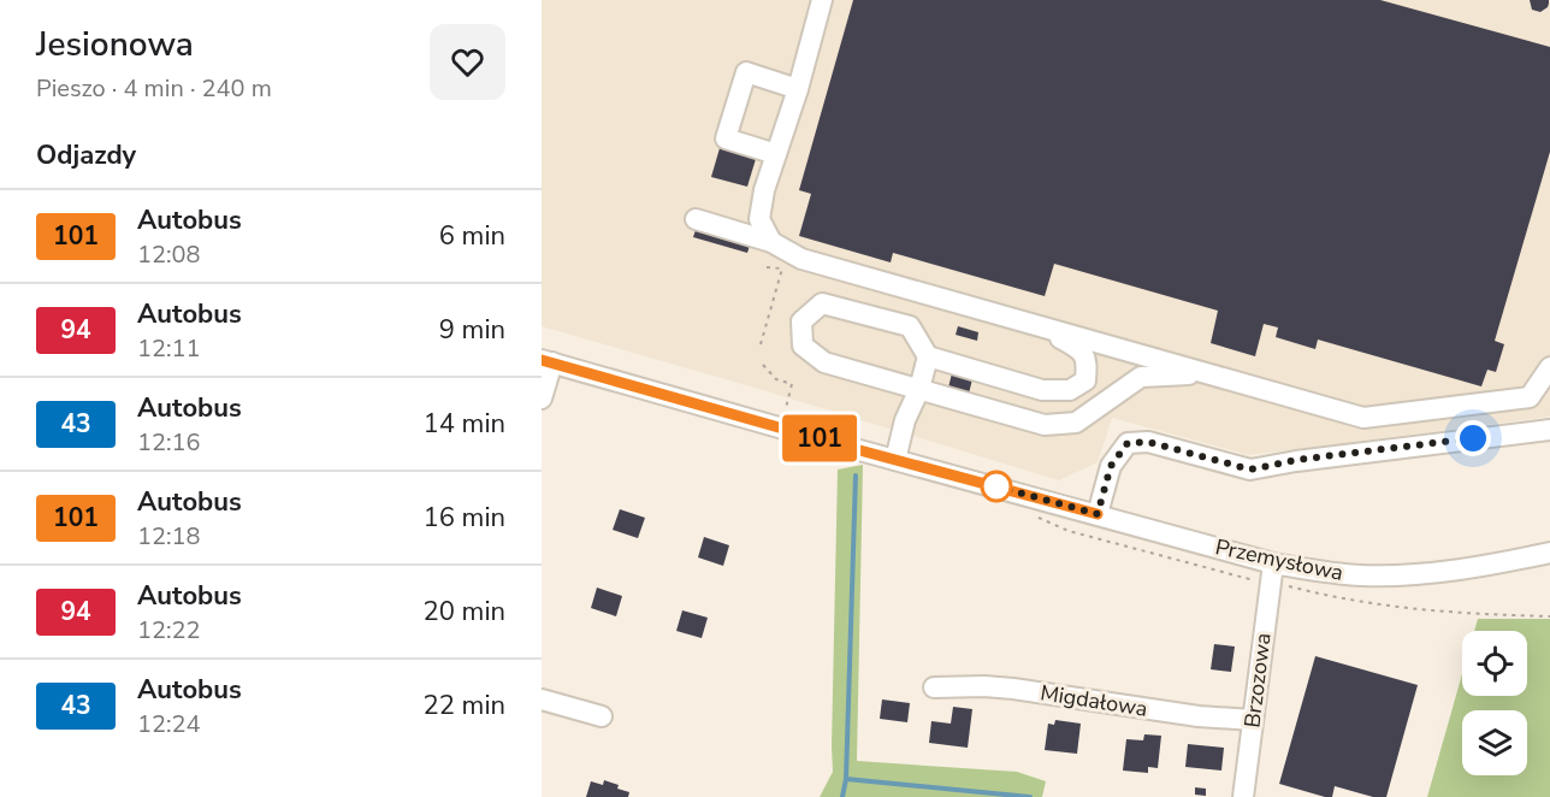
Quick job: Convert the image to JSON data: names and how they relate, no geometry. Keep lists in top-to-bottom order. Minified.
{"streets":{"street":["Przemysłowa","Brzozowa","Migdałowa"]},"crossings":[["Przemysłowa","Brzozowa"],["Brzozowa","Migdałowa"]],"lines":["bus line 101"],"page":{"heading":[["Jesionowa","Pieszo · 4 min · 240 m"],"Odjazdy"],"on_map":"101","list":[{"mark":"101","name":"Autobus","note":"12:08","value":"6 min"},{"mark":"94","name":"Autobus","note":"12:11","value":"9 min"},{"mark":"43","name":"Autobus","note":"12:16","value":"14 min"},{"mark":"101","name":"Autobus","note":"12:18","value":"16 min"},{"mark":"94","name":"Autobus","note":"12:22","value":"20 min"},{"mark":"43","name":"Autobus","note":"12:24","value":"22 min"}]}}
